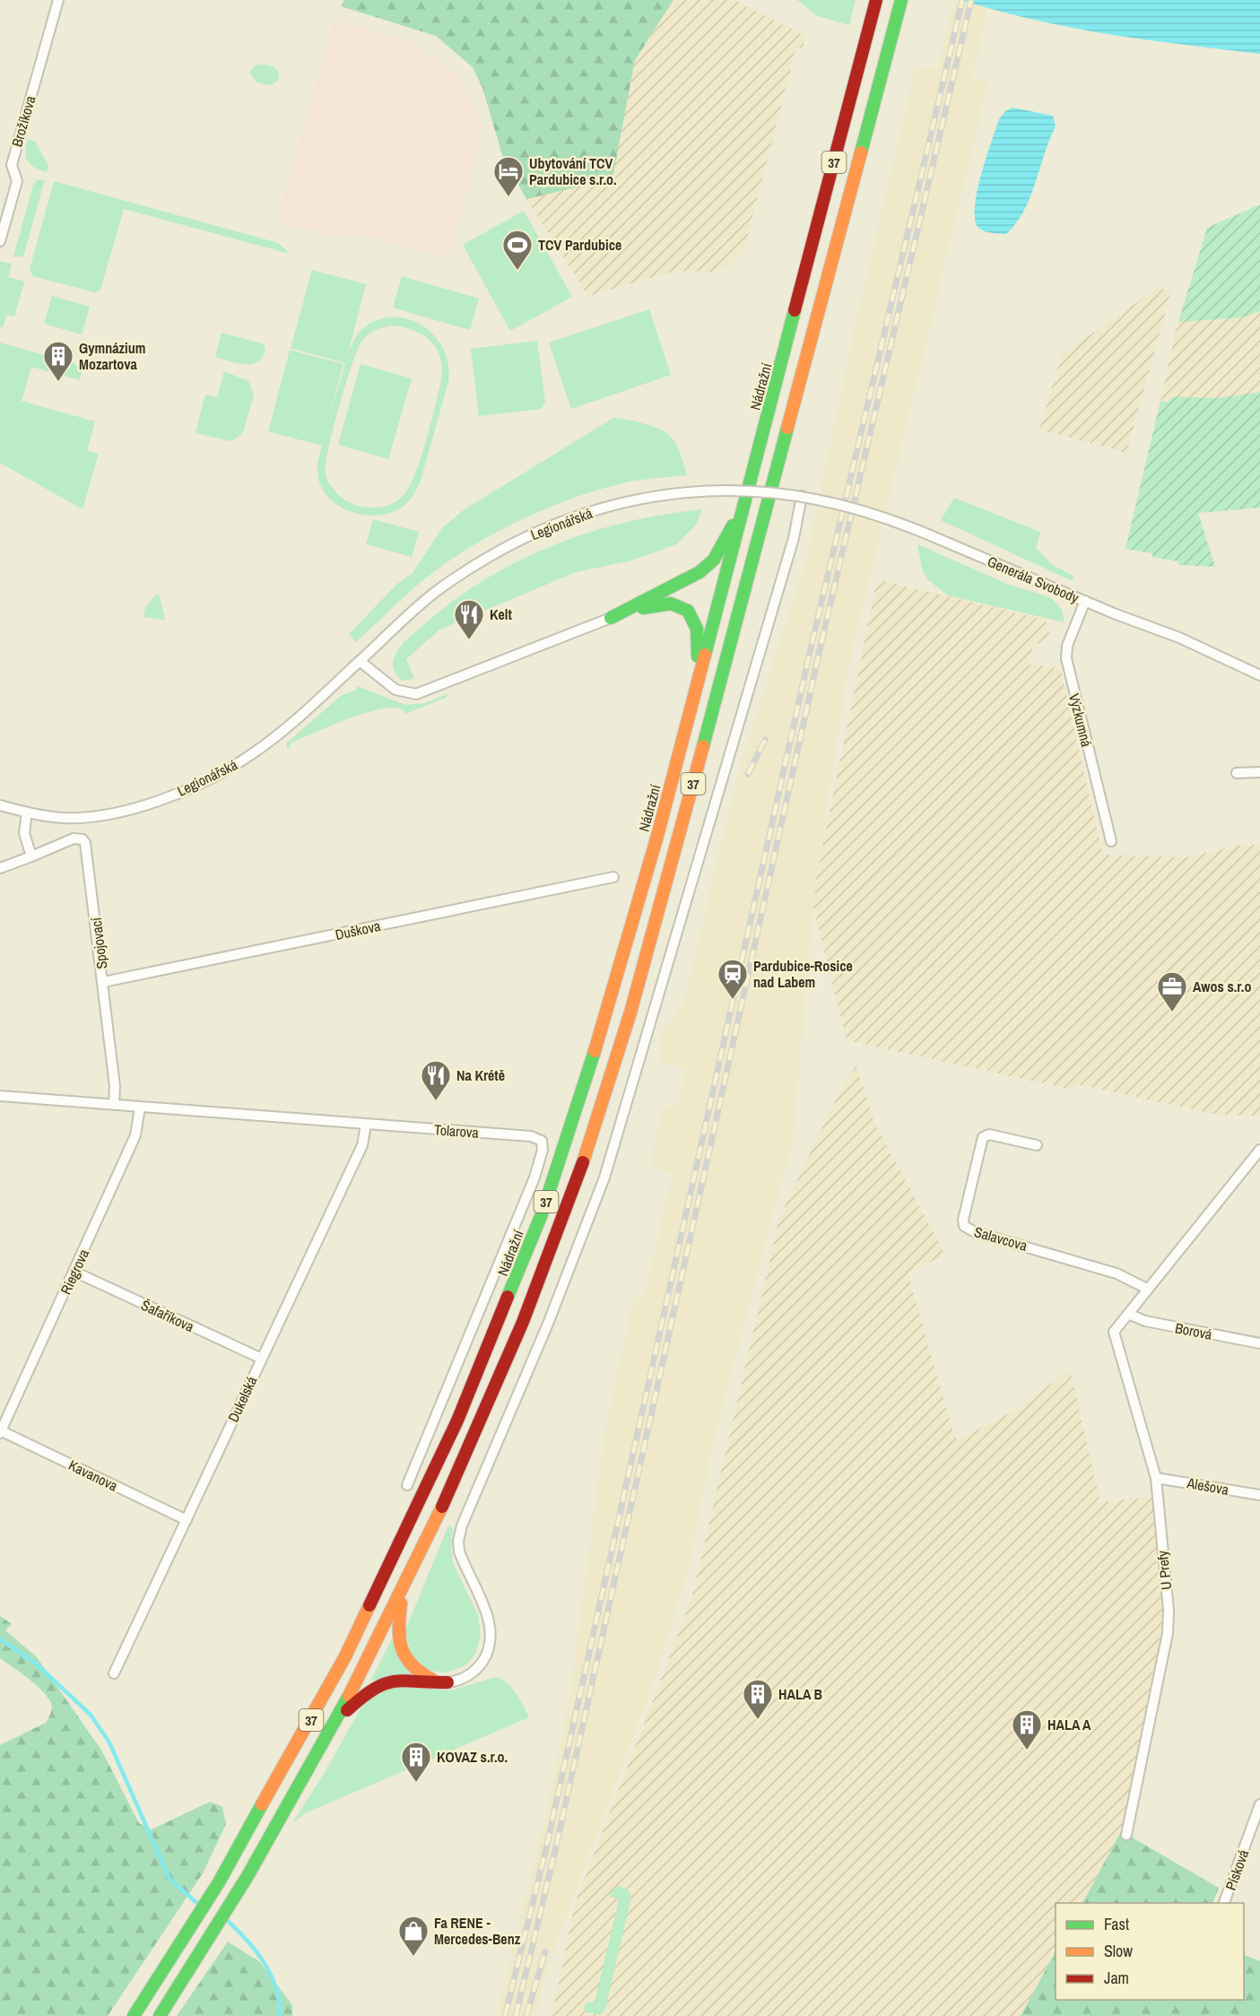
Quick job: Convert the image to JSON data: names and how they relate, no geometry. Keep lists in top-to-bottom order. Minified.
{"streets":{"main road":["37","Nádražní"],"street":["Brožíkova","Legionářská","Generála Svobody","Výzkumná","Duškova","Spojovací","Tolarova","Salavcova","Riegrova","Šafaříkova","Borová","Dukelská","Kavanova","Alešova","U Prefy","Písková"]},"crossings":[["Legionářská","Generála Svobody"],["Generála Svobody","Výzkumná"],["Duškova","Spojovací"],["Spojovací","Tolarova"],["Tolarova","Riegrova"],["Tolarova","Dukelská"],["Riegrova","Šafaříkova"],["Riegrova","Kavanova"],["Šafaříkova","Dukelská"],["Borová","U Prefy"],["Dukelská","Kavanova"],["Alešova","U Prefy"]],"places":{"hotel":["Ubytování TCV Pardubice s.r.o."],"sports":["TCV Pardubice"],"building":["Gymnázium Mozartova","HALA B","HALA A","KOVAZ s.r.o."],"restaurant":["Kelt","Na Krétě"],"station":["Pardubice-Rosice nad Labem"],"office":["Awos s.r.o"],"shop":["Fa RENE - Mercedes-Benz"]},"legend":["Fast","Slow","Jam"]}
